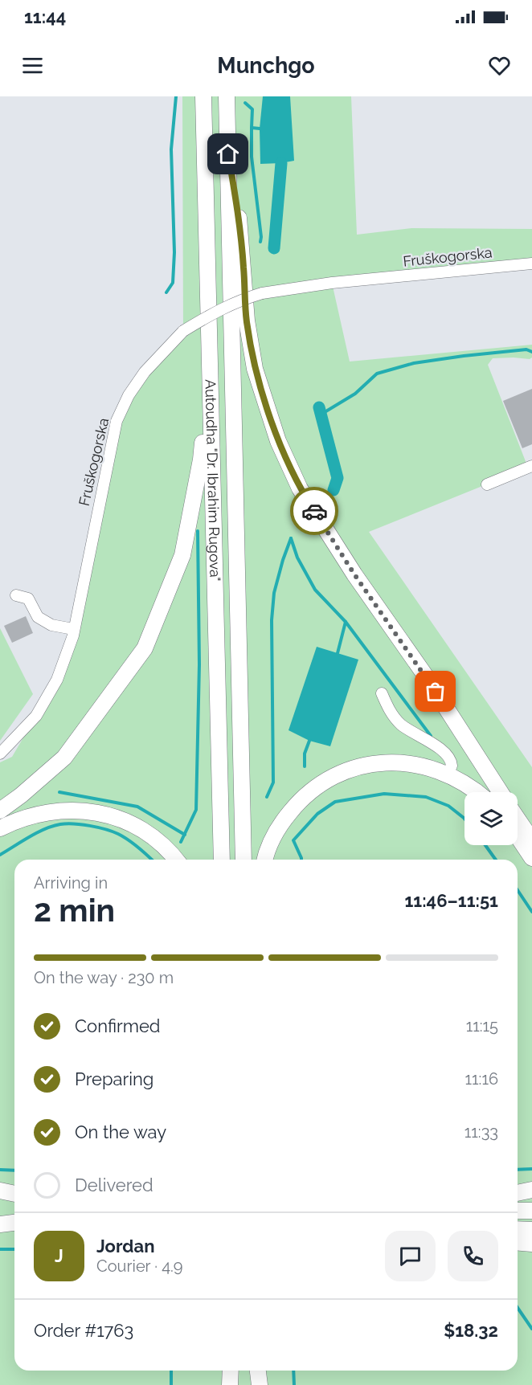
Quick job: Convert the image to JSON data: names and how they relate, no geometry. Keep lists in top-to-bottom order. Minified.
{"streets":{"highway":["Autoudha \"Dr. Ibrahim Rugova\""],"street":["Fruškogorska"]},"page":{"status":"11:44","header":"Munchgo","heading":["2 min","Arriving in","11:46–11:51"],"panel":["Jordan","Courier · 4.9","Order #1763","$18.32"],"bar":"On the way · 230 m","list":[["Confirmed","11:15"],["Preparing","11:16"],["On the way","11:33"],"Delivered"],"round":"J"}}
